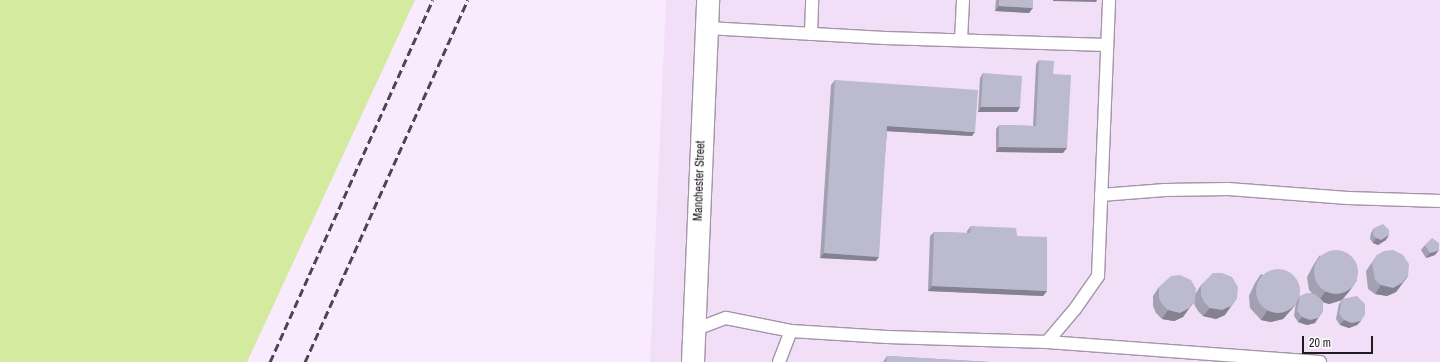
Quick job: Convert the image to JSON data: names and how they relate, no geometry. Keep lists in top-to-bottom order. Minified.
{"streets":{"street":["Manchester Street"]},"scale_bar":"20 m"}
